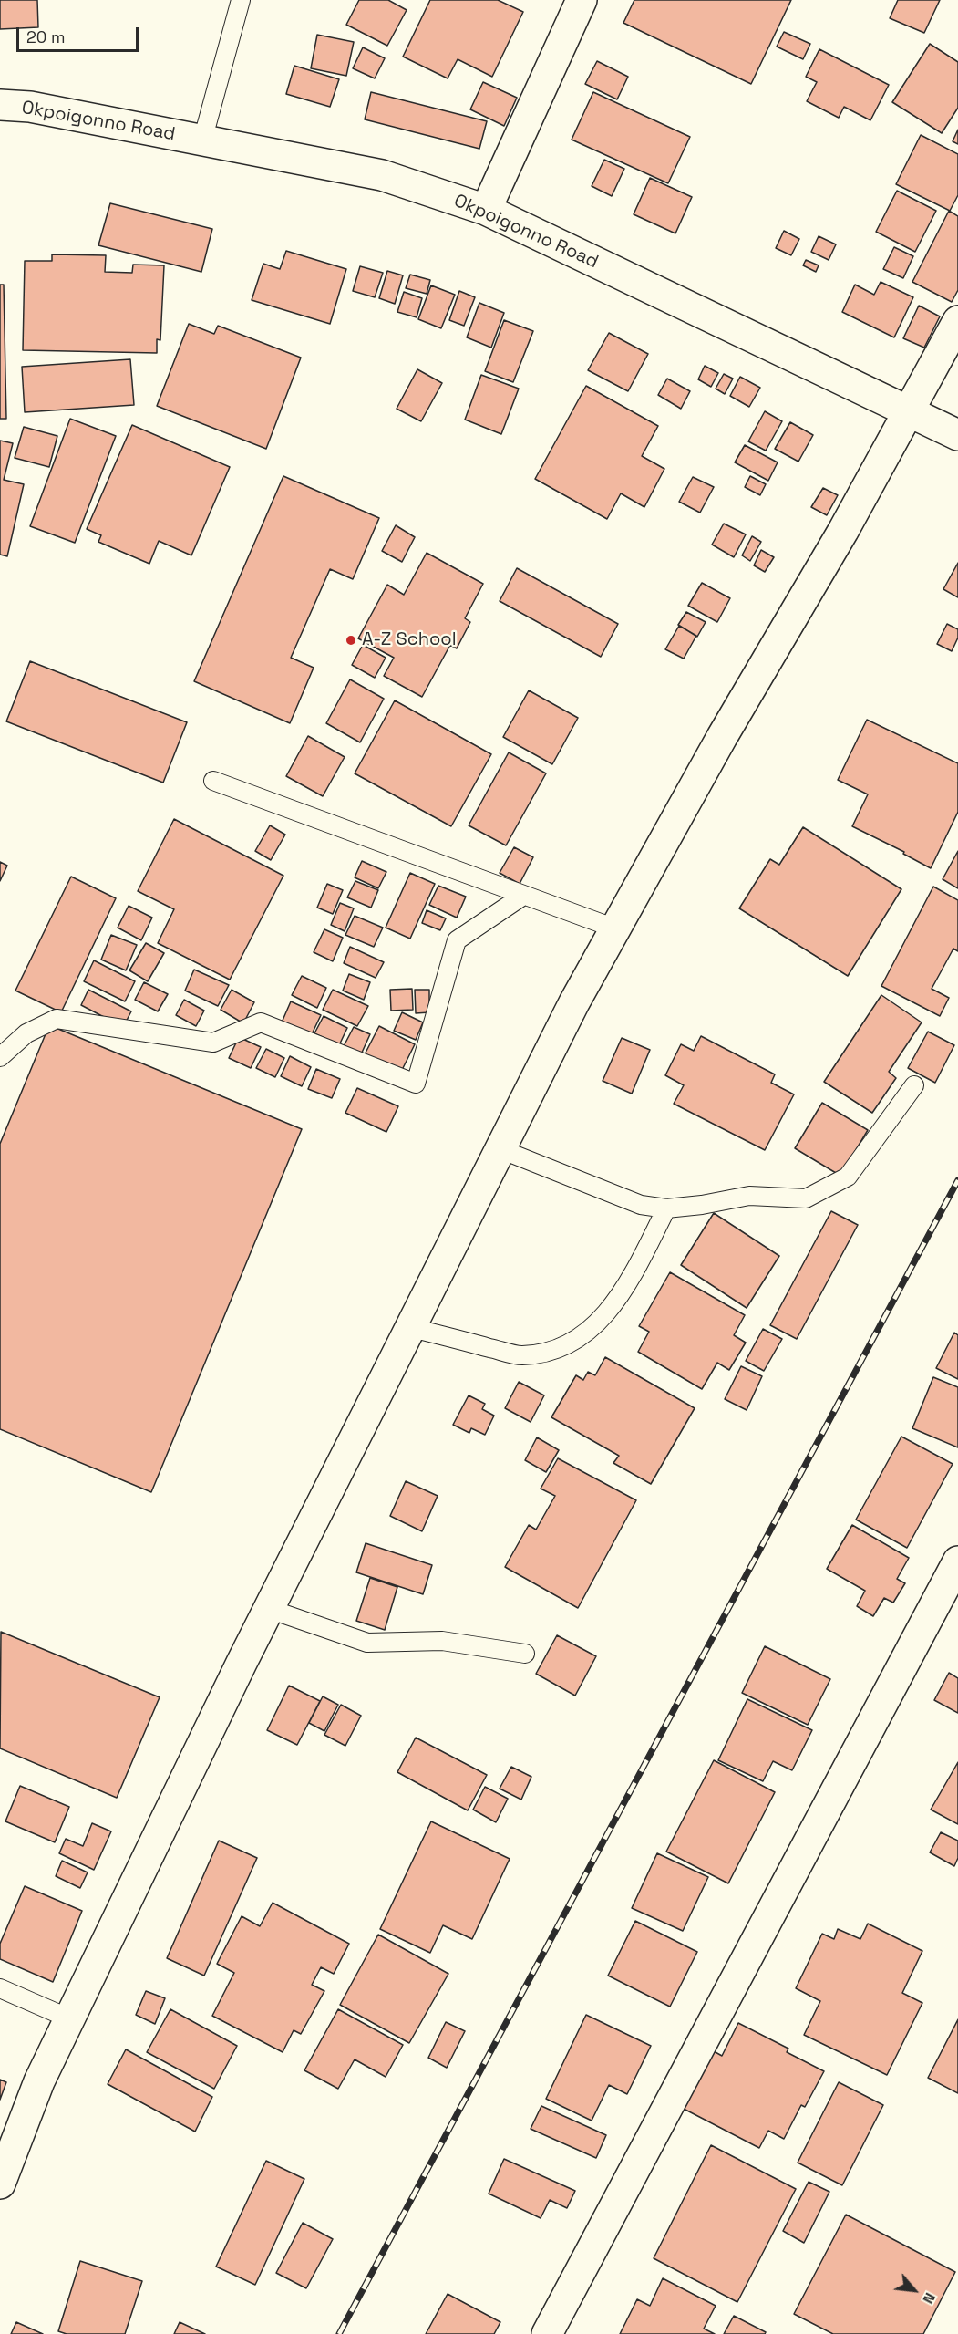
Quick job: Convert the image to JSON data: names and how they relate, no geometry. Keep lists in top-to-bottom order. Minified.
{"streets":{"street":["Okpoigonno Road"]},"places":["A-Z School"],"scale_bar":"20 m","north":"bottom right"}
